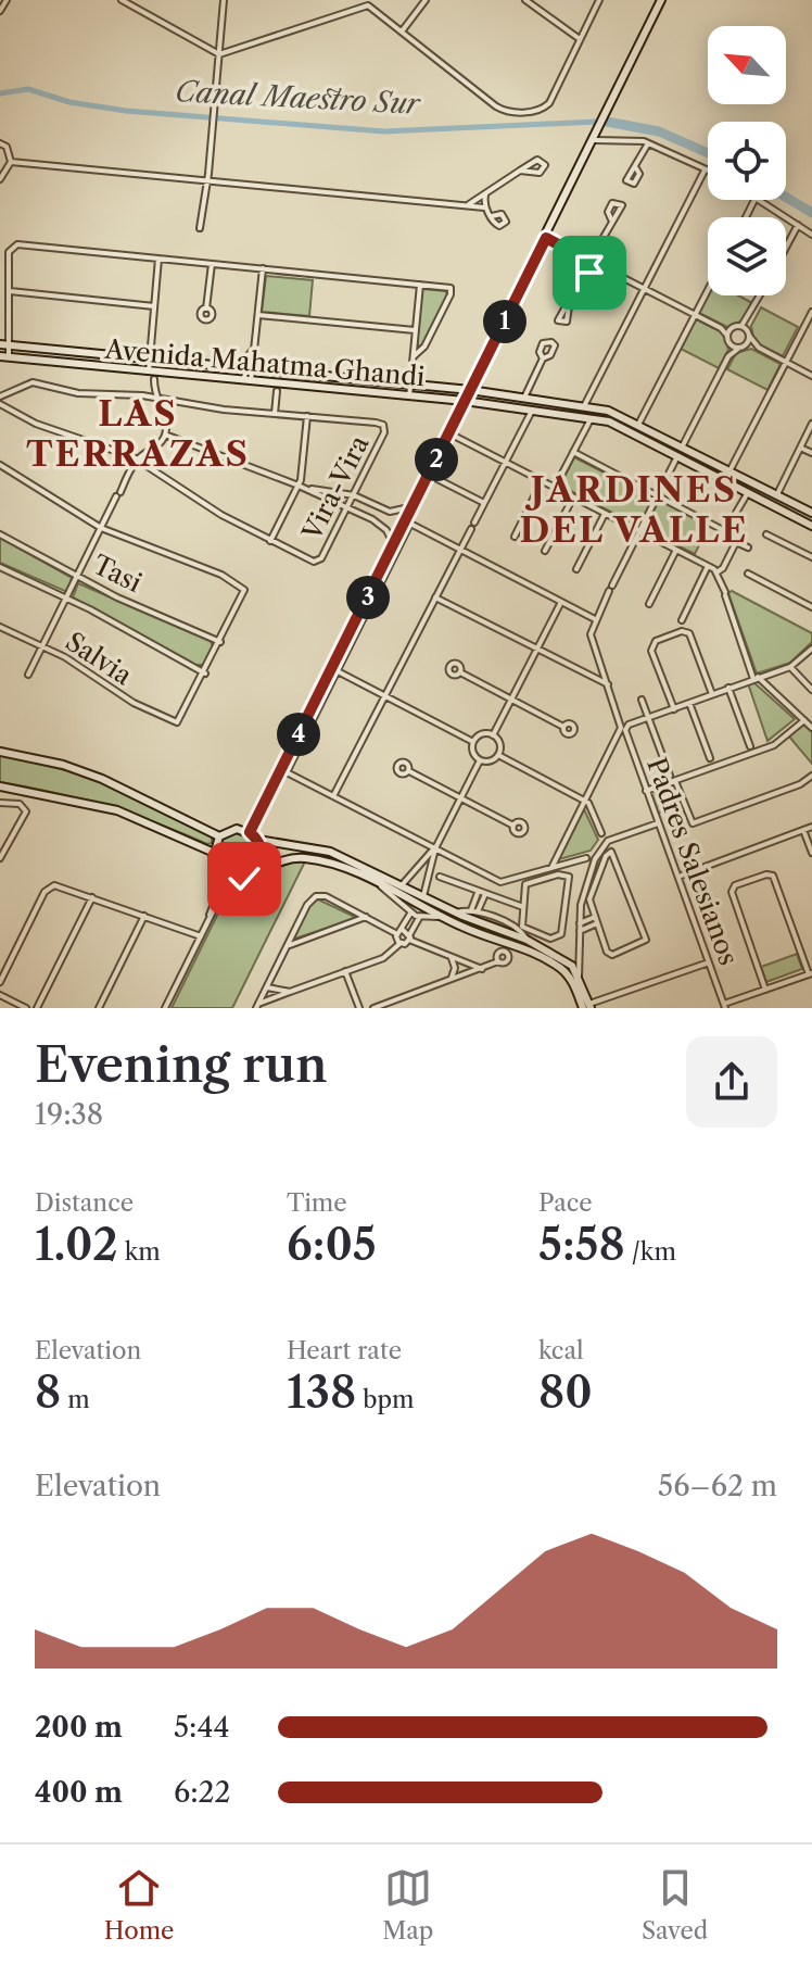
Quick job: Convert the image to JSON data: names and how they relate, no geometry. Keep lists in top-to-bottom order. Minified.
{"streets":{"main road":["Avenida Mahatma Ghandi"],"street":["Vira-Vira","Tasi","Salvia","Padres Salesianos"]},"districts":["LAS TERRAZAS","JARDINES DEL VALLE"],"water":["Canal Maestro Sur"],"north":"top left","page":{"pins":["1","2","3","4"],"heading":["Evening run","19:38"],"stats":[["Distance","1.02 km"],["Time","6:05"],["Pace","5:58 /km"],["Elevation","8 m"],["Heart rate","138 bpm"],["kcal","80"]],"chart":["Elevation","56–62 m"],"list":[{"name":"200 m","note":"5:44"},{"name":"400 m","note":"6:22"}],"tabs":["Home","Map","Saved"]}}
